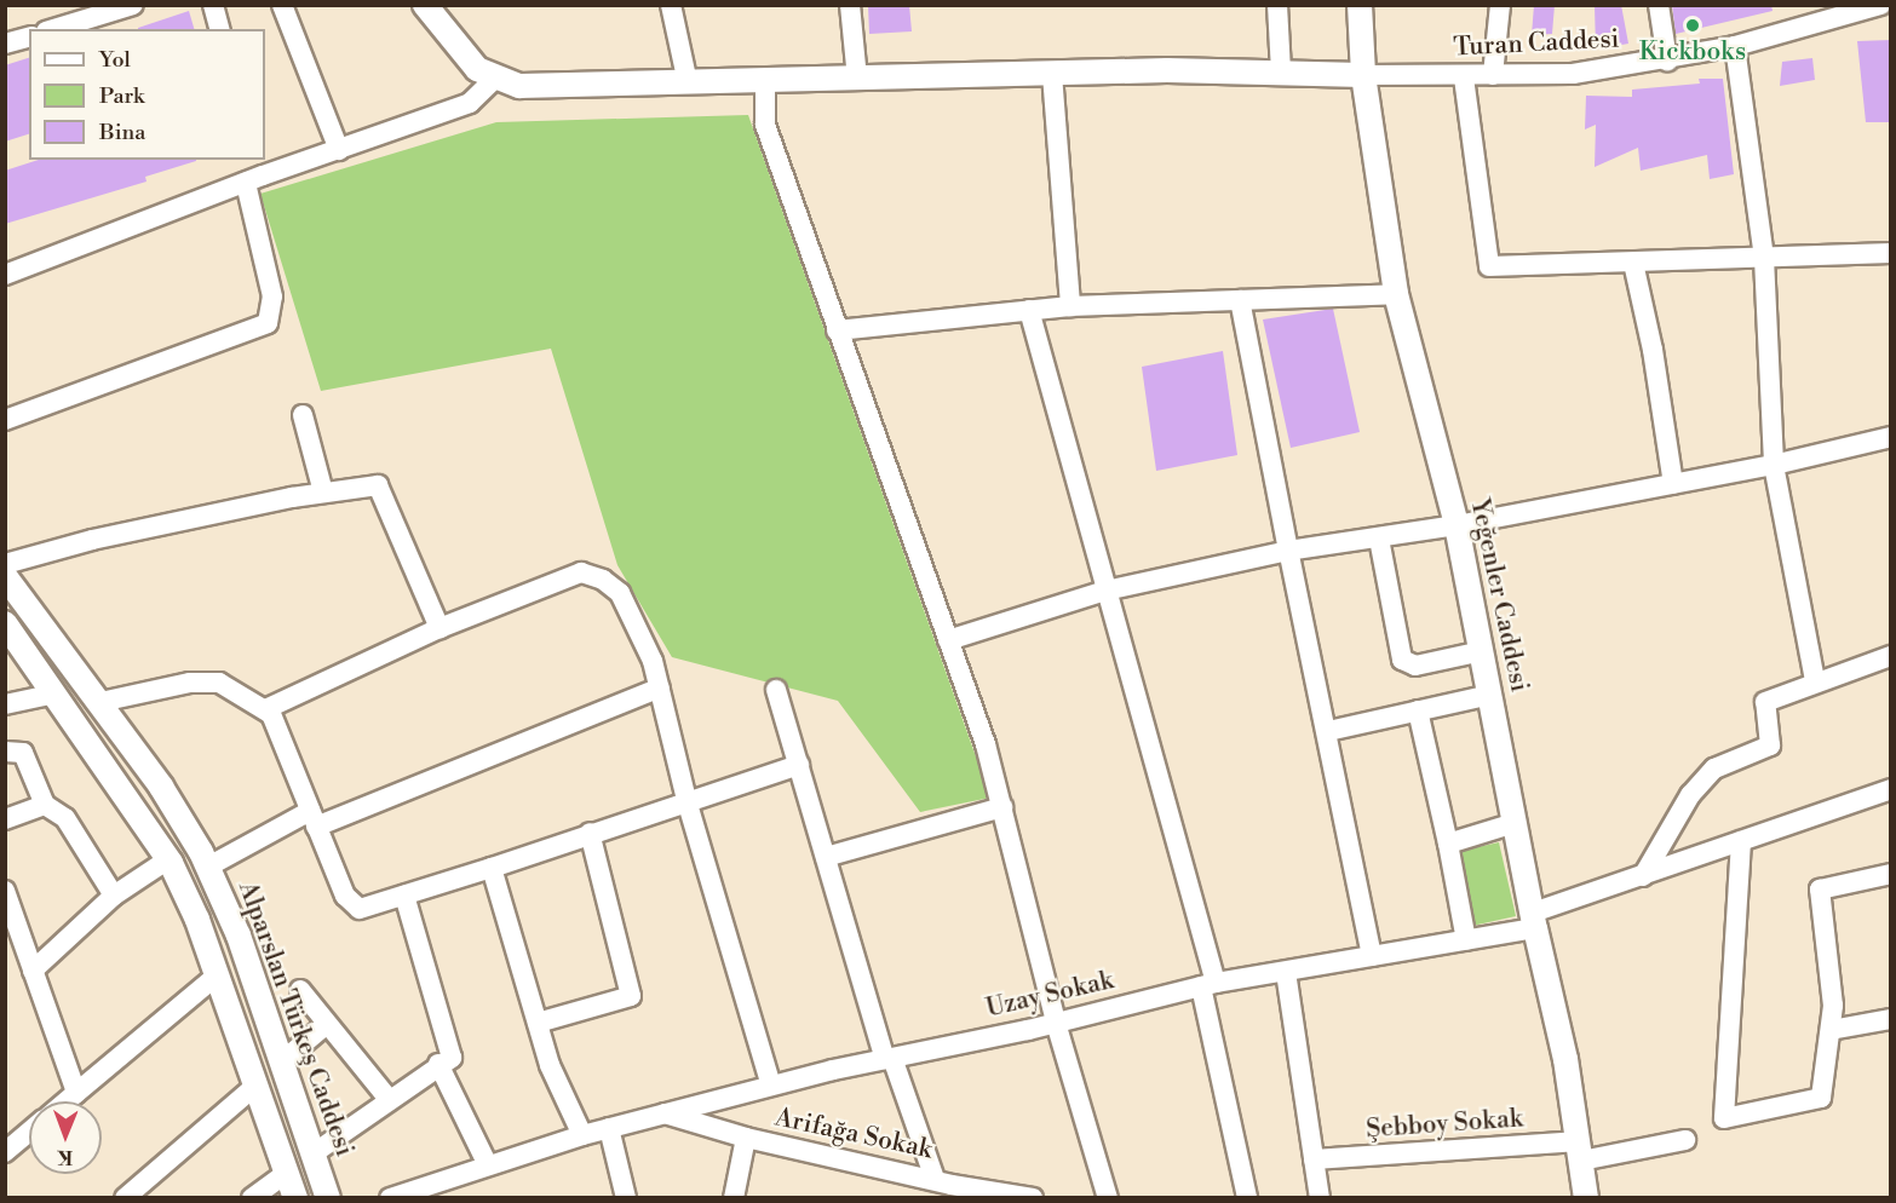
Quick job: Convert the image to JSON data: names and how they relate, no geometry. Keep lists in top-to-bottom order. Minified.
{"streets":{"street":["Turan Caddesi","Yeğenler Caddesi","Uzay Sokak","Alparslan Türkeş Caddesi","Şebboy Sokak","Arifağa Sokak"]},"crossings":[["Turan Caddesi","Yeğenler Caddesi"],["Yeğenler Caddesi","Uzay Sokak"],["Yeğenler Caddesi","Şebboy Sokak"],["Uzay Sokak","Arifağa Sokak"]],"places":["Kickboks"],"legend":["Yol","Park","Bina"],"north":"bottom"}
